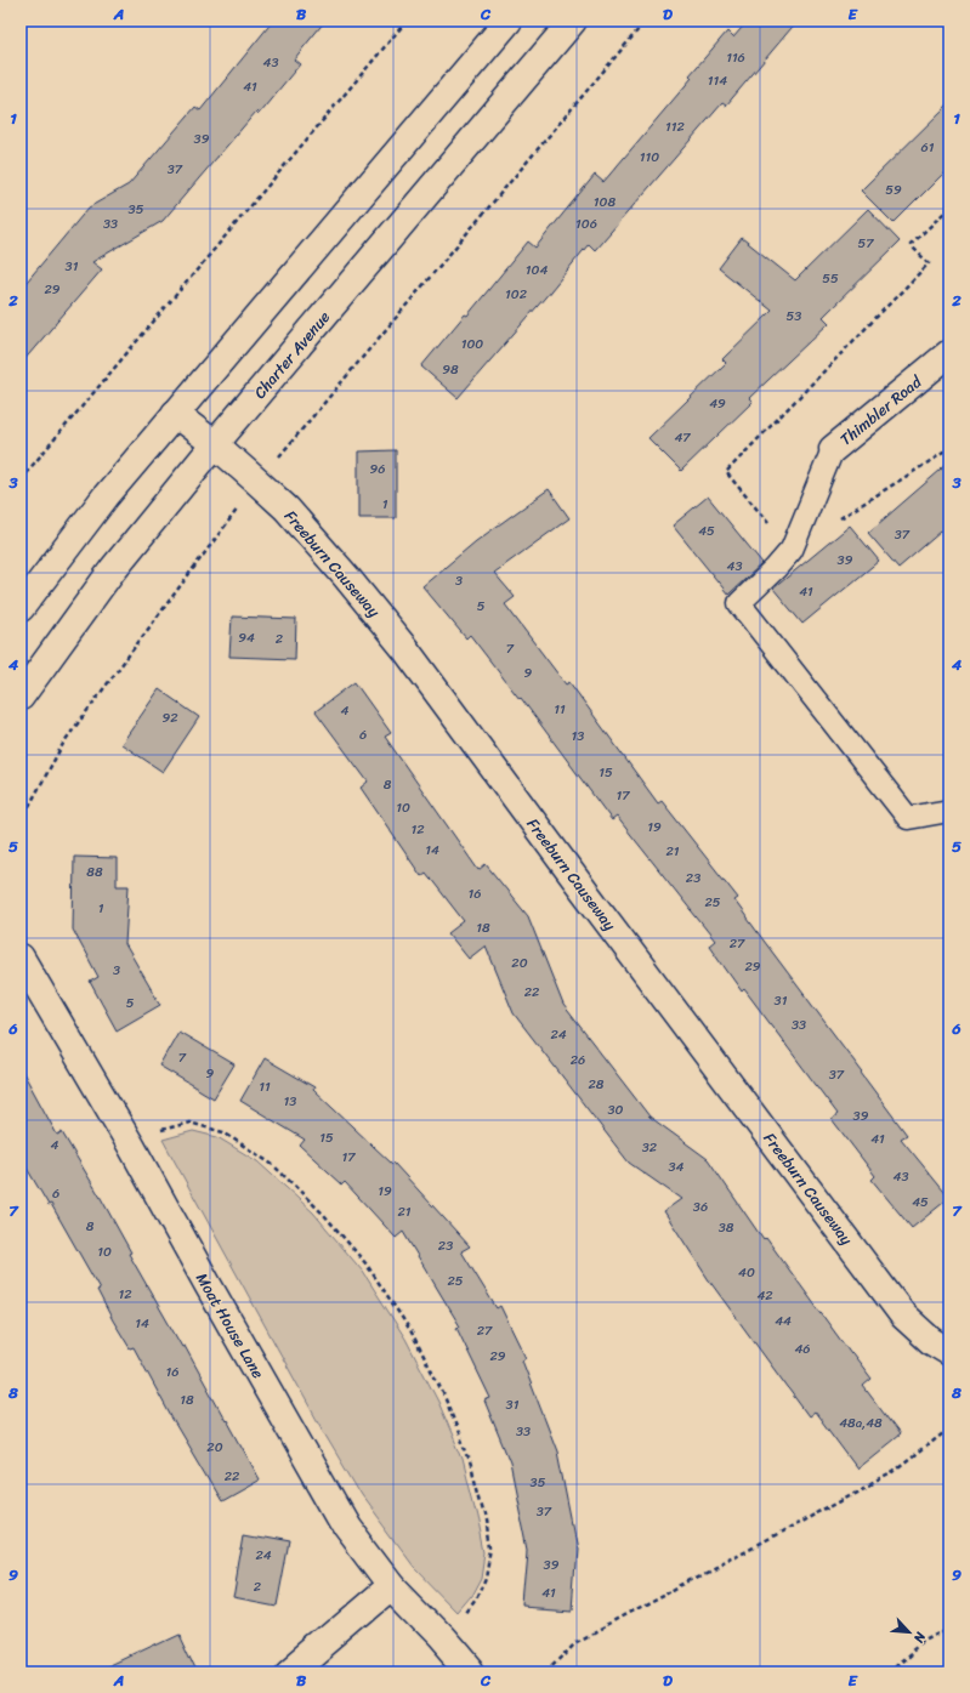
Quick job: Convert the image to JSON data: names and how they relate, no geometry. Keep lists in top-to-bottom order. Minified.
{"streets":{"street":["Charter Avenue","Thimbler Road","Freeburn Causeway","Moat House Lane"]},"crossings":[["Charter Avenue","Freeburn Causeway"]],"house_numbers":["116","43","114","41","112","39","61","110","37","59","108","35","33","106","57","31","104","55","29","102","53","100","98","49","47","96","1","45","37","39","43","3","41","5","94","2","7","9","11","4","92","6","13","15","8","17","10","19","12","14","21","88","23","16","25","1","18","27","20","29","3","22","31","5","33","24","7","26","9","37","28","11","13","30","39","15","41","4","32","17","34","43","19","6","45","36","21","8","38","23","10","40","25","12","42","44","14","27","46","29","16","18","31","48a,48","33","20","22","35","37","24","39","2","41"],"north":"bottom right","grid":{"columns":["A","B","C","D","E"],"rows":["1","2","3","4","5","6","7","8","9"]}}
